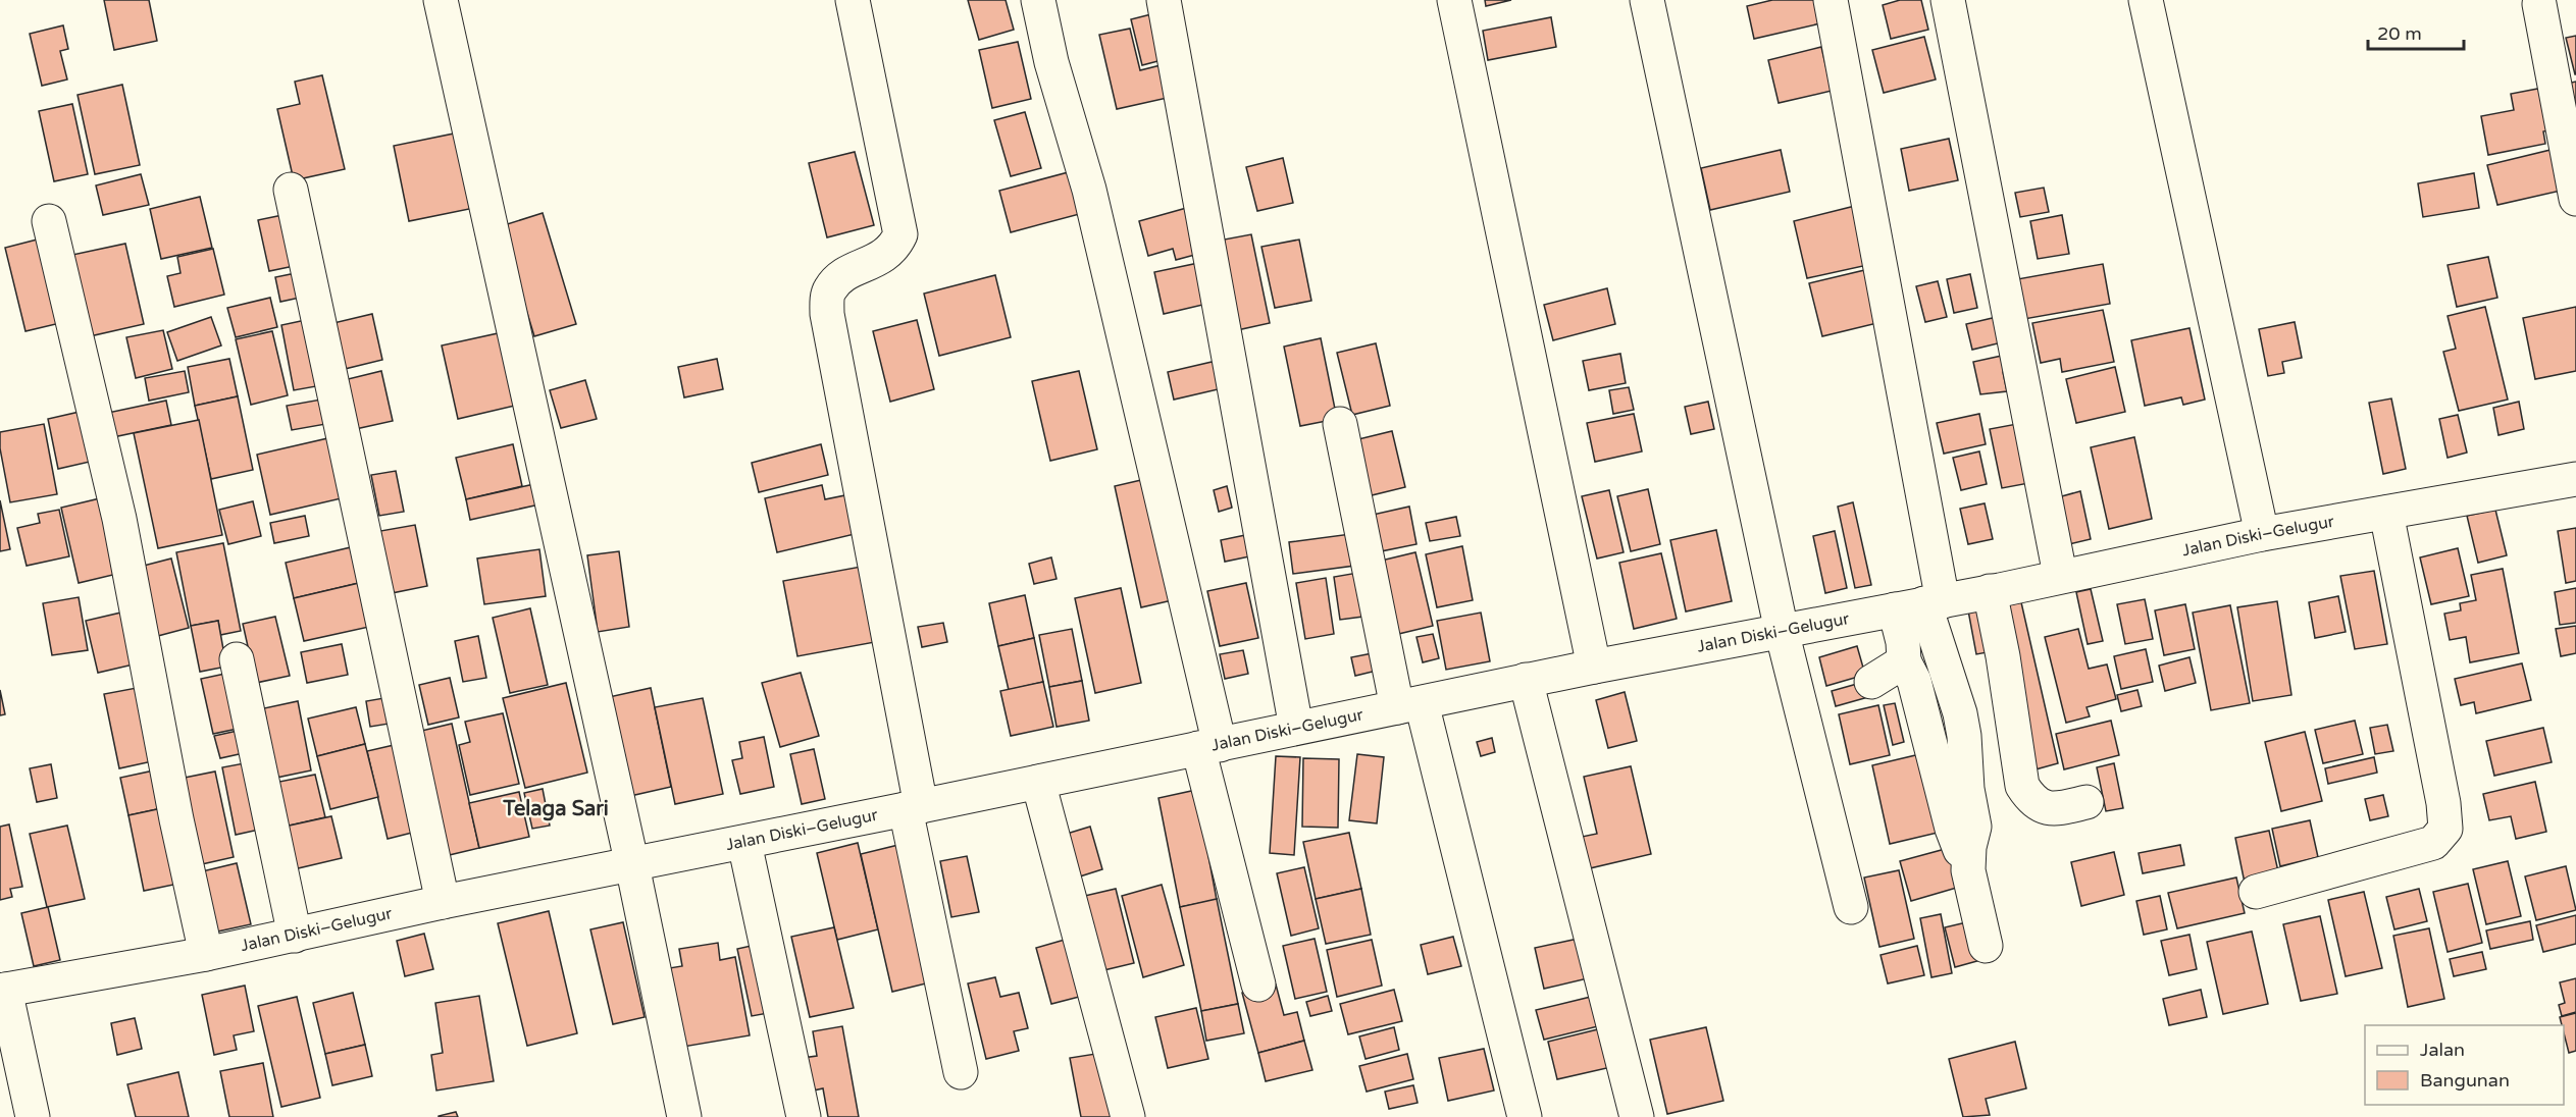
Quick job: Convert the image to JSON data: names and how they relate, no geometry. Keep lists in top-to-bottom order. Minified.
{"streets":{"street":["Jalan Diski–Gelugur"]},"districts":["Telaga Sari"],"legend":["Jalan","Bangunan"],"scale_bar":"20 m"}
